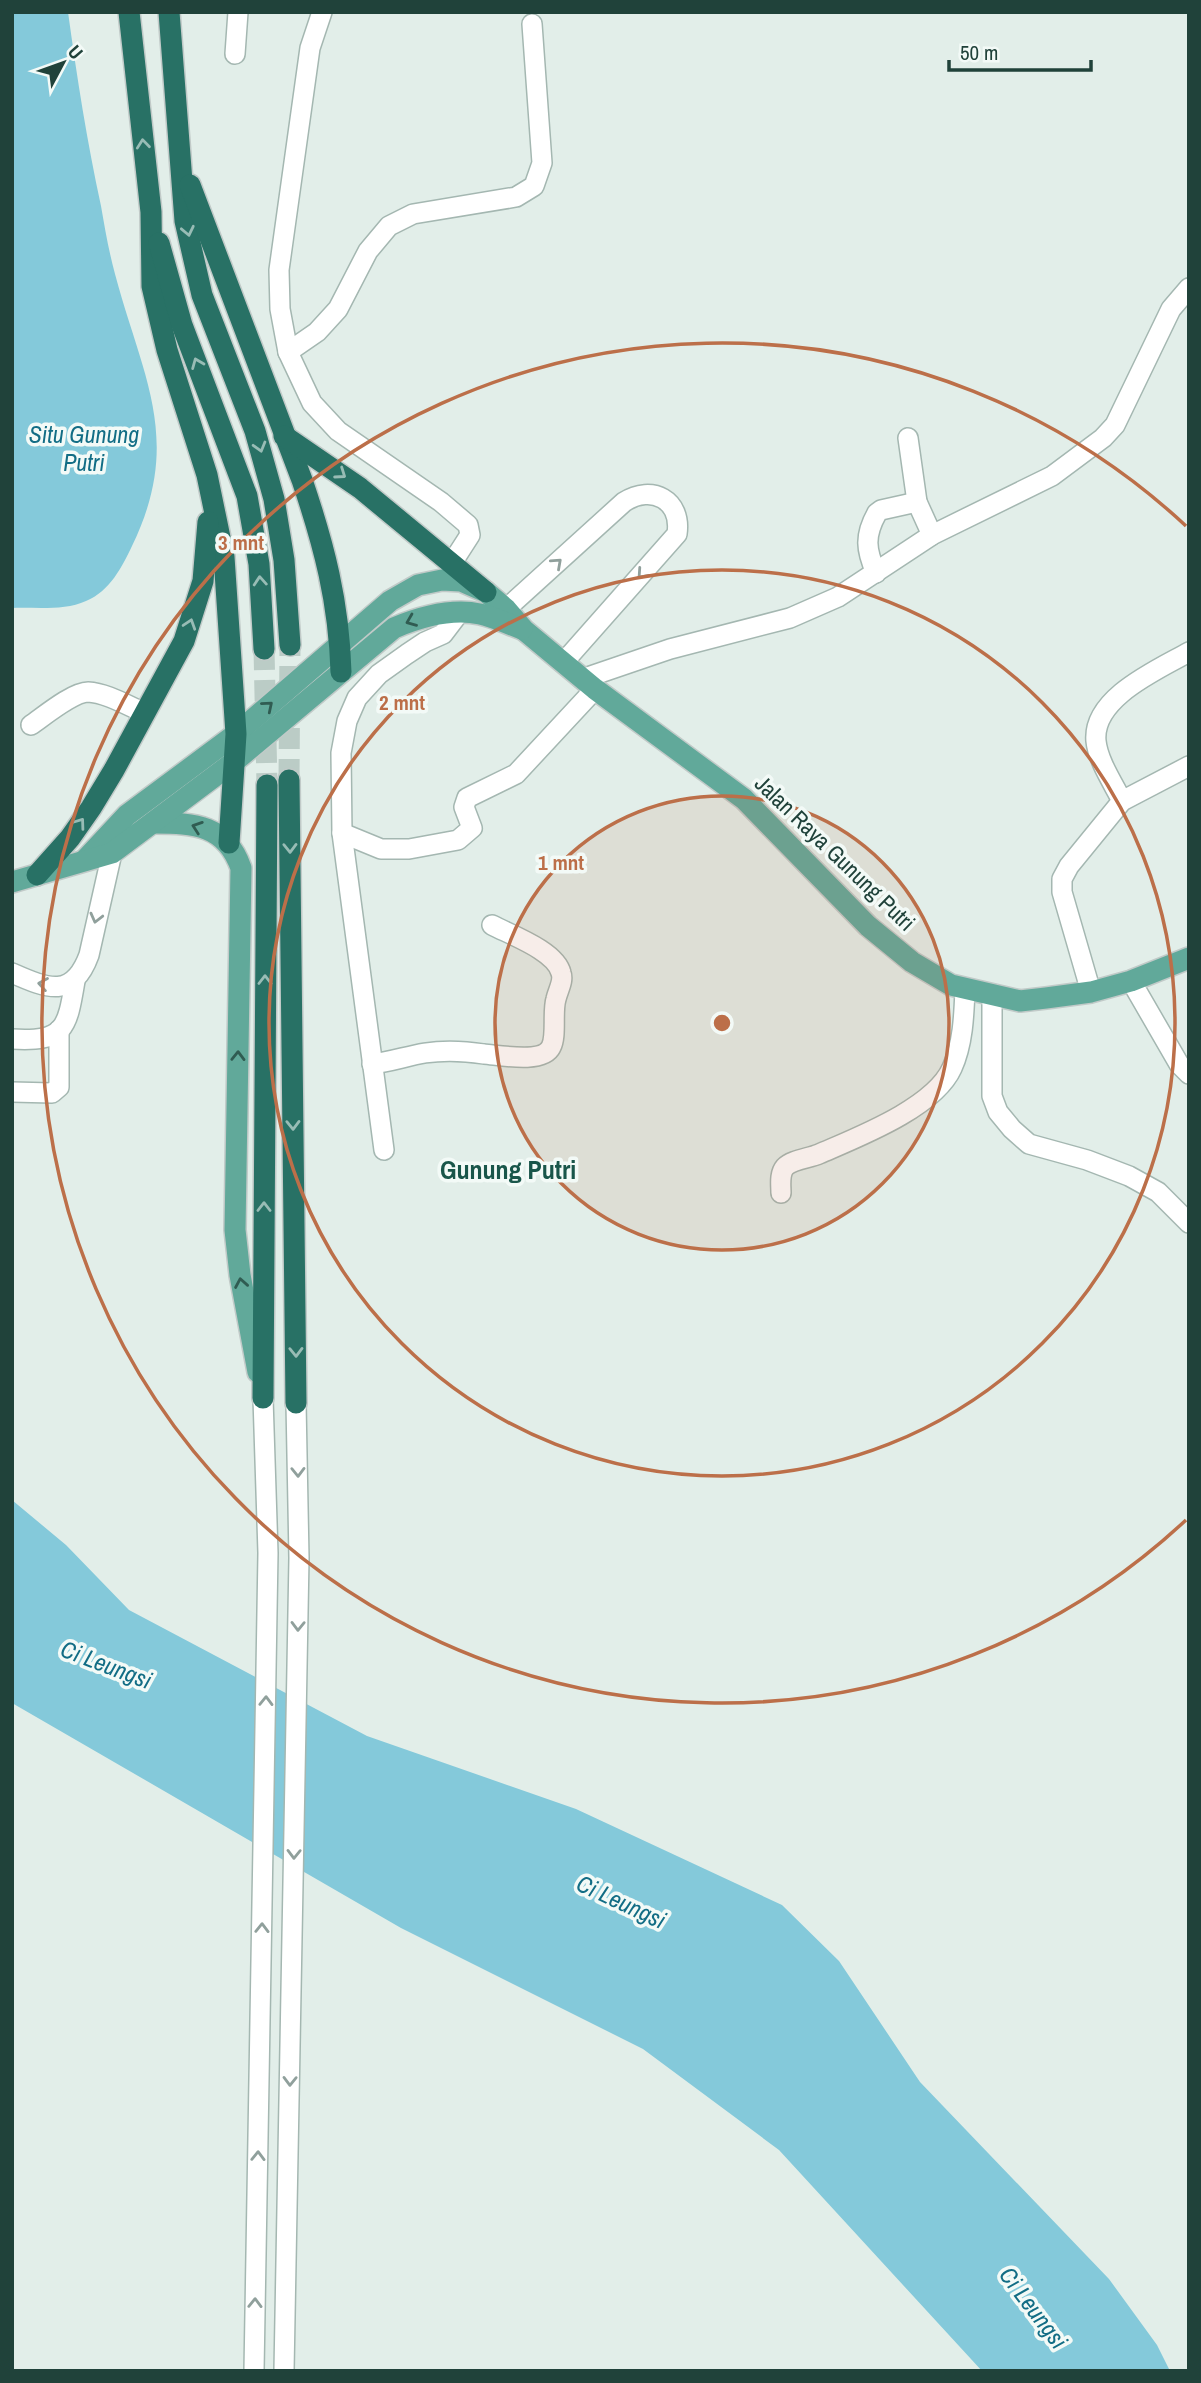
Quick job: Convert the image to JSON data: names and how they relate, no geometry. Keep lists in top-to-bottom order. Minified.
{"streets":{"main road":["Jalan Raya Gunung Putri"]},"districts":["Gunung Putri"],"water":["Situ Gunung Putri","Ci Leungsi"],"scale_bar":"50 m","north":"top right","rings":["3 mnt","2 mnt","1 mnt"]}
